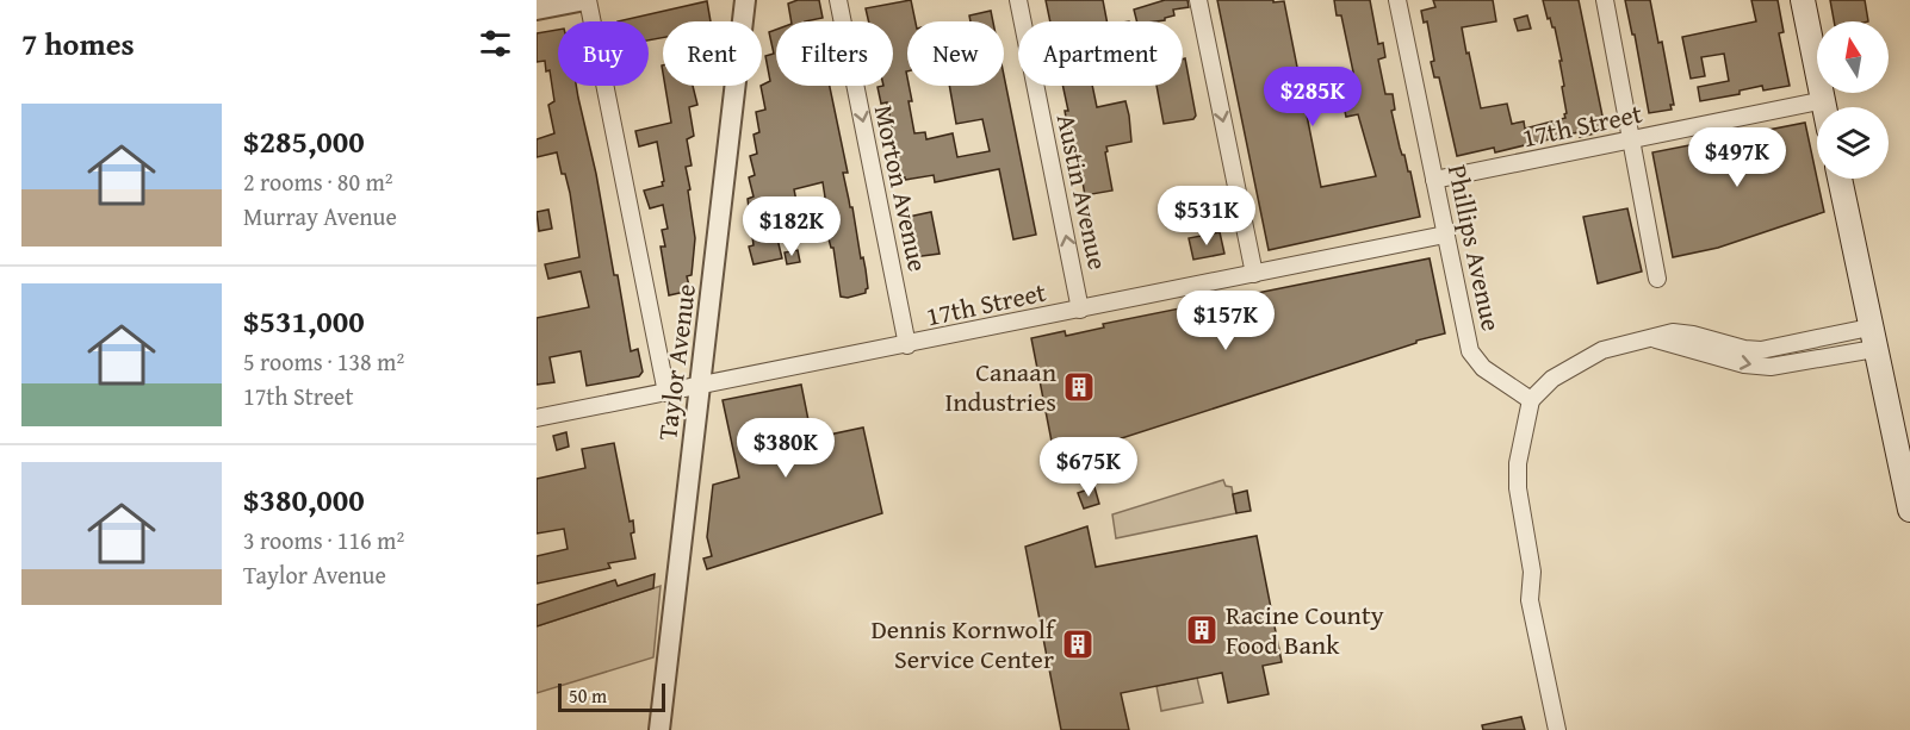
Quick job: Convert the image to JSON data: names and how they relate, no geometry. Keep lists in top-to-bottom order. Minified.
{"streets":{"street":["17th Street","Morton Avenue","Austin Avenue","Phillips Avenue","Taylor Avenue"]},"crossings":[["17th Street","Morton Avenue"],["17th Street","Austin Avenue"],["17th Street","Phillips Avenue"],["17th Street","Taylor Avenue"]],"one_way":["Morton Avenue","Austin Avenue"],"places":{"building":["Canaan Industries","Racine County Food Bank","Dennis Kornwolf Service Center"]},"scale_bar":"50 m","north":"top","page":{"heading":"7 homes","chip":["Buy","Rent","Filters","New","Apartment"],"price":["$285K","$497K","$531K","$182K","$157K","$380K","$675K"],"list":[{"name":"$285,000","note":"2 rooms · 80 m² · Murray Avenue"},{"name":"$531,000","note":"5 rooms · 138 m² · 17th Street"},{"name":"$380,000","note":"3 rooms · 116 m² · Taylor Avenue"}],"scale":"50 m"}}
